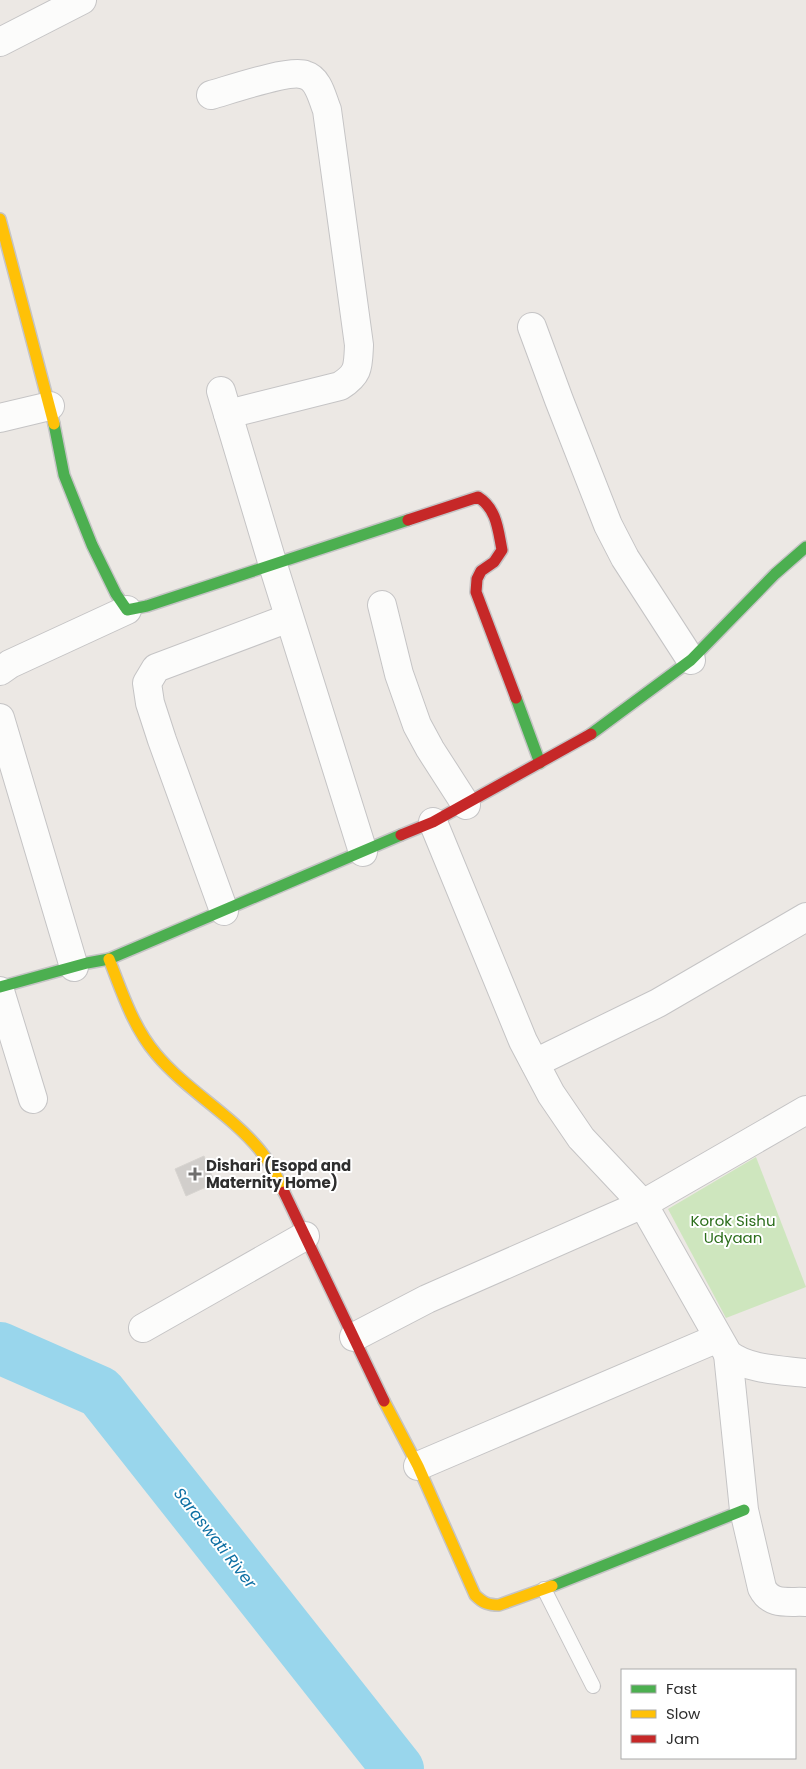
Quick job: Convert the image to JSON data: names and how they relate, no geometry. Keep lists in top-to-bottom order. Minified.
{"water":["Saraswati River"],"parks":["Korok Sishu Udyaan"],"places":{"health":["Dishari (Esopd and Maternity Home)"]},"legend":["Fast","Slow","Jam"]}
